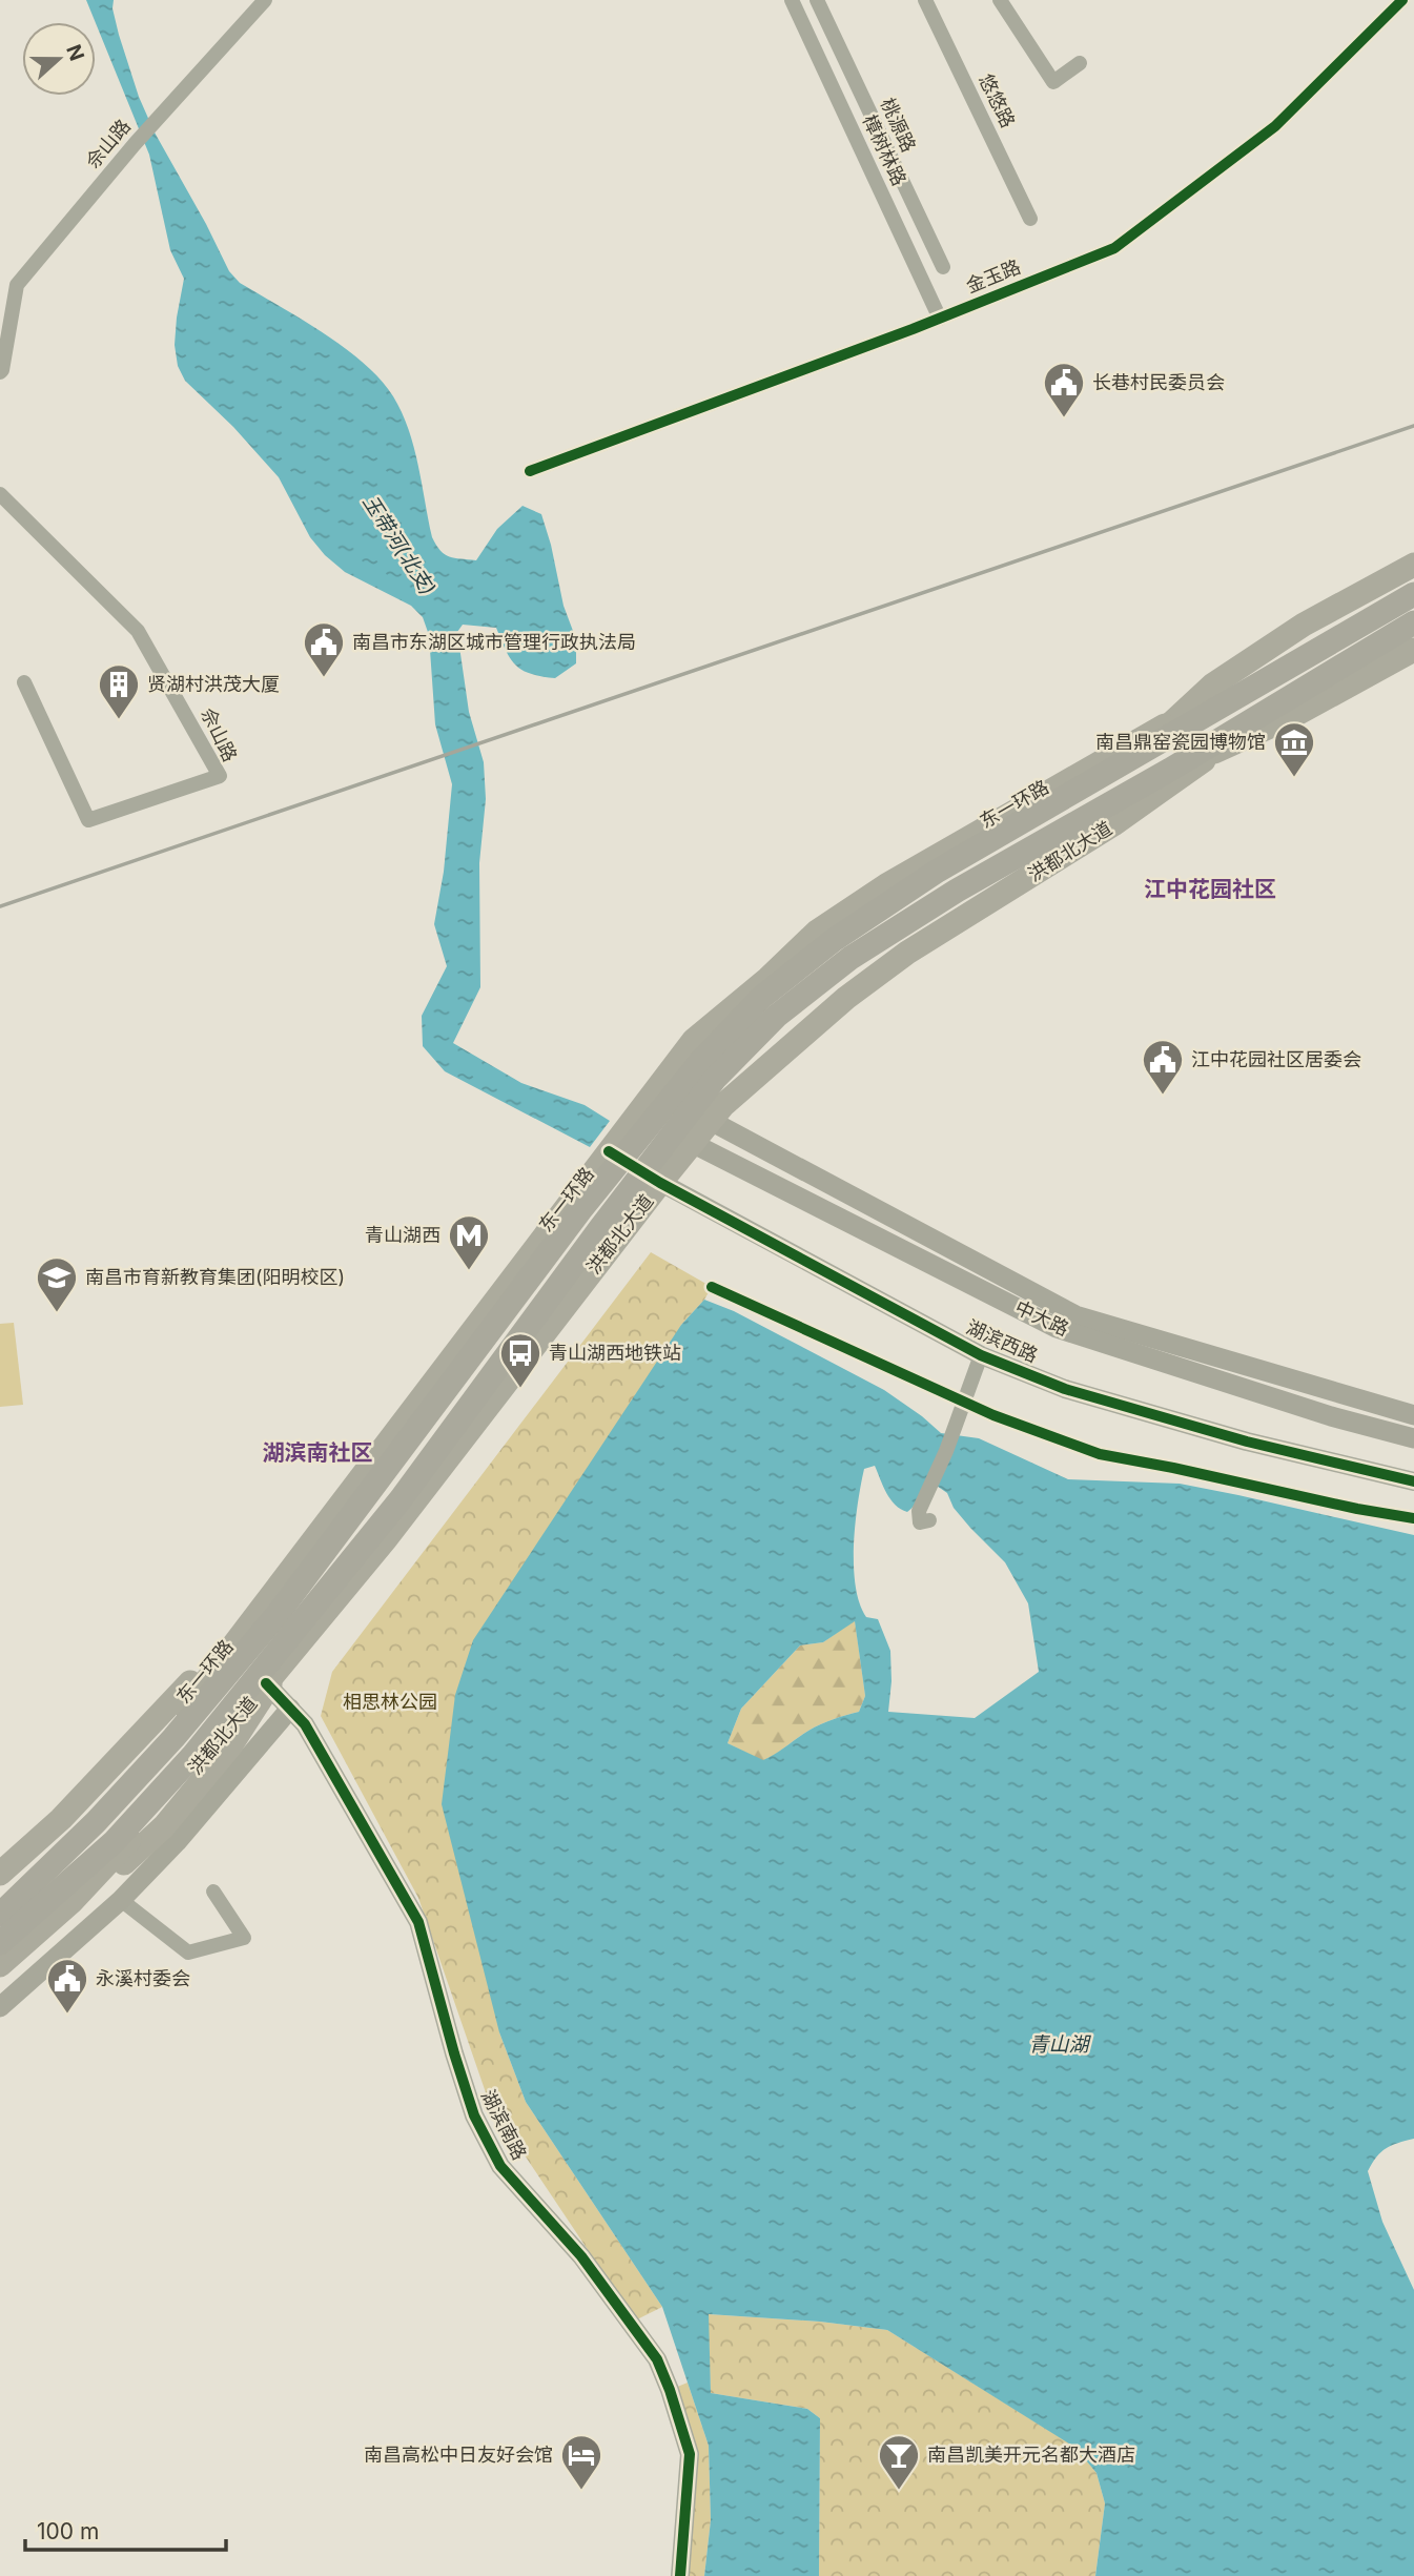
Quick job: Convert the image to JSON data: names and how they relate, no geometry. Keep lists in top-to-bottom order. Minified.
{"streets":{"highway":["东一环路"],"main road":["洪都北大道","中大路"],"street":["悠悠路","桃源路","佘山路","樟树林路","金玉路","湖滨西路","湖滨南路"]},"crossings":[["樟树林路","金玉路"],["洪都北大道","中大路"],["洪都北大道","湖滨西路"],["洪都北大道","湖滨南路"]],"districts":["江中花园社区","湖滨南社区"],"water":["玉带河(北支)","青山湖"],"parks":["相思林公园"],"places":{"public building":["长巷村民委员会","南昌市东湖区城市管理行政执法局","江中花园社区居委会","永溪村委会"],"building":["贤湖村洪茂大厦"],"museum":["南昌鼎窑瓷园博物馆"],"metro station":["青山湖西"],"school or university":["南昌市育新教育集团(阳明校区)"],"bus stop":["青山湖西地铁站"],"hotel":["南昌高松中日友好会馆"],"bar":["南昌凯美开元名都大酒店"]},"scale_bar":"100 m","north":"right"}
